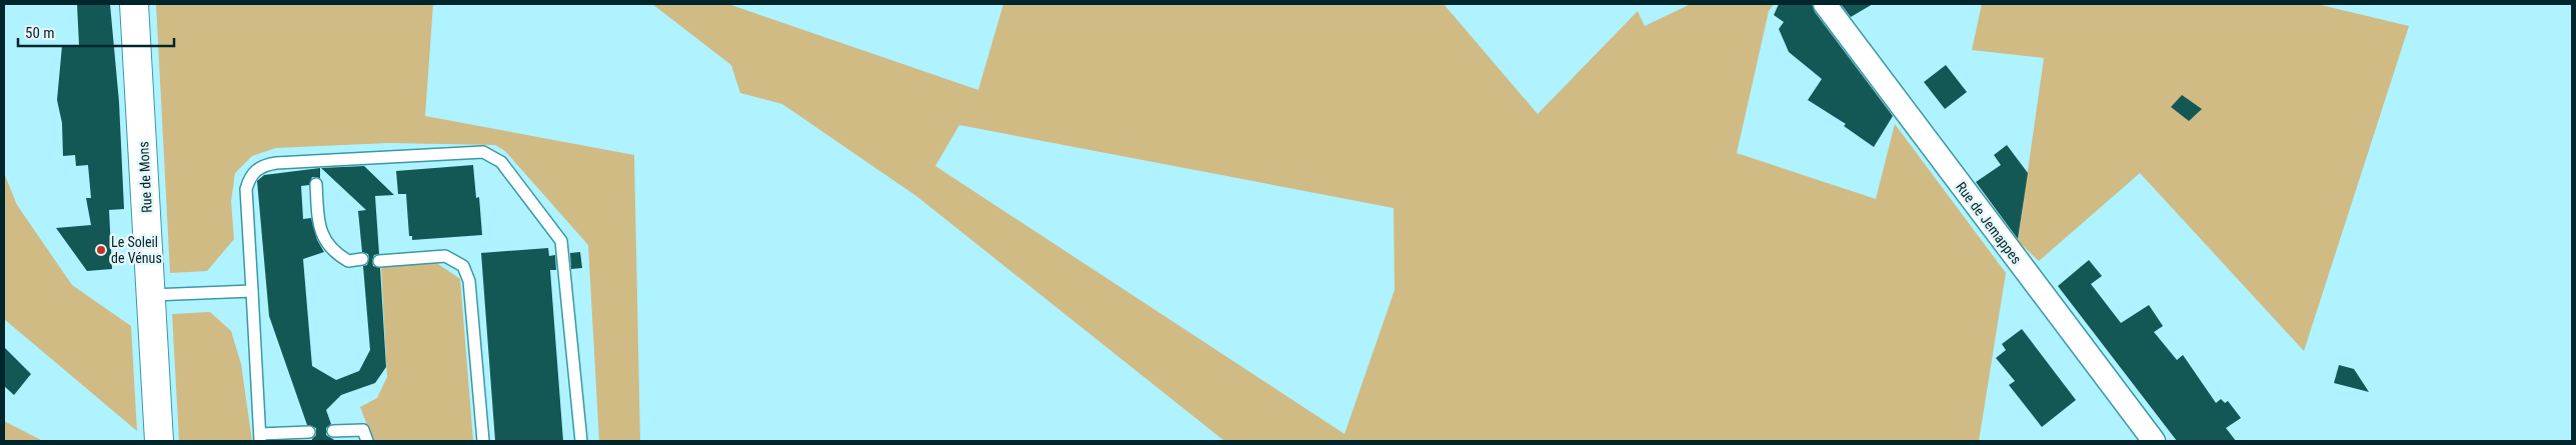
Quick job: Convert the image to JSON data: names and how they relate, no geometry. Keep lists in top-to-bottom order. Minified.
{"streets":{"main road":["Rue de Mons"],"street":["Rue de Jemappes"]},"places":["Le Soleil de Vénus"],"scale_bar":"50 m"}
